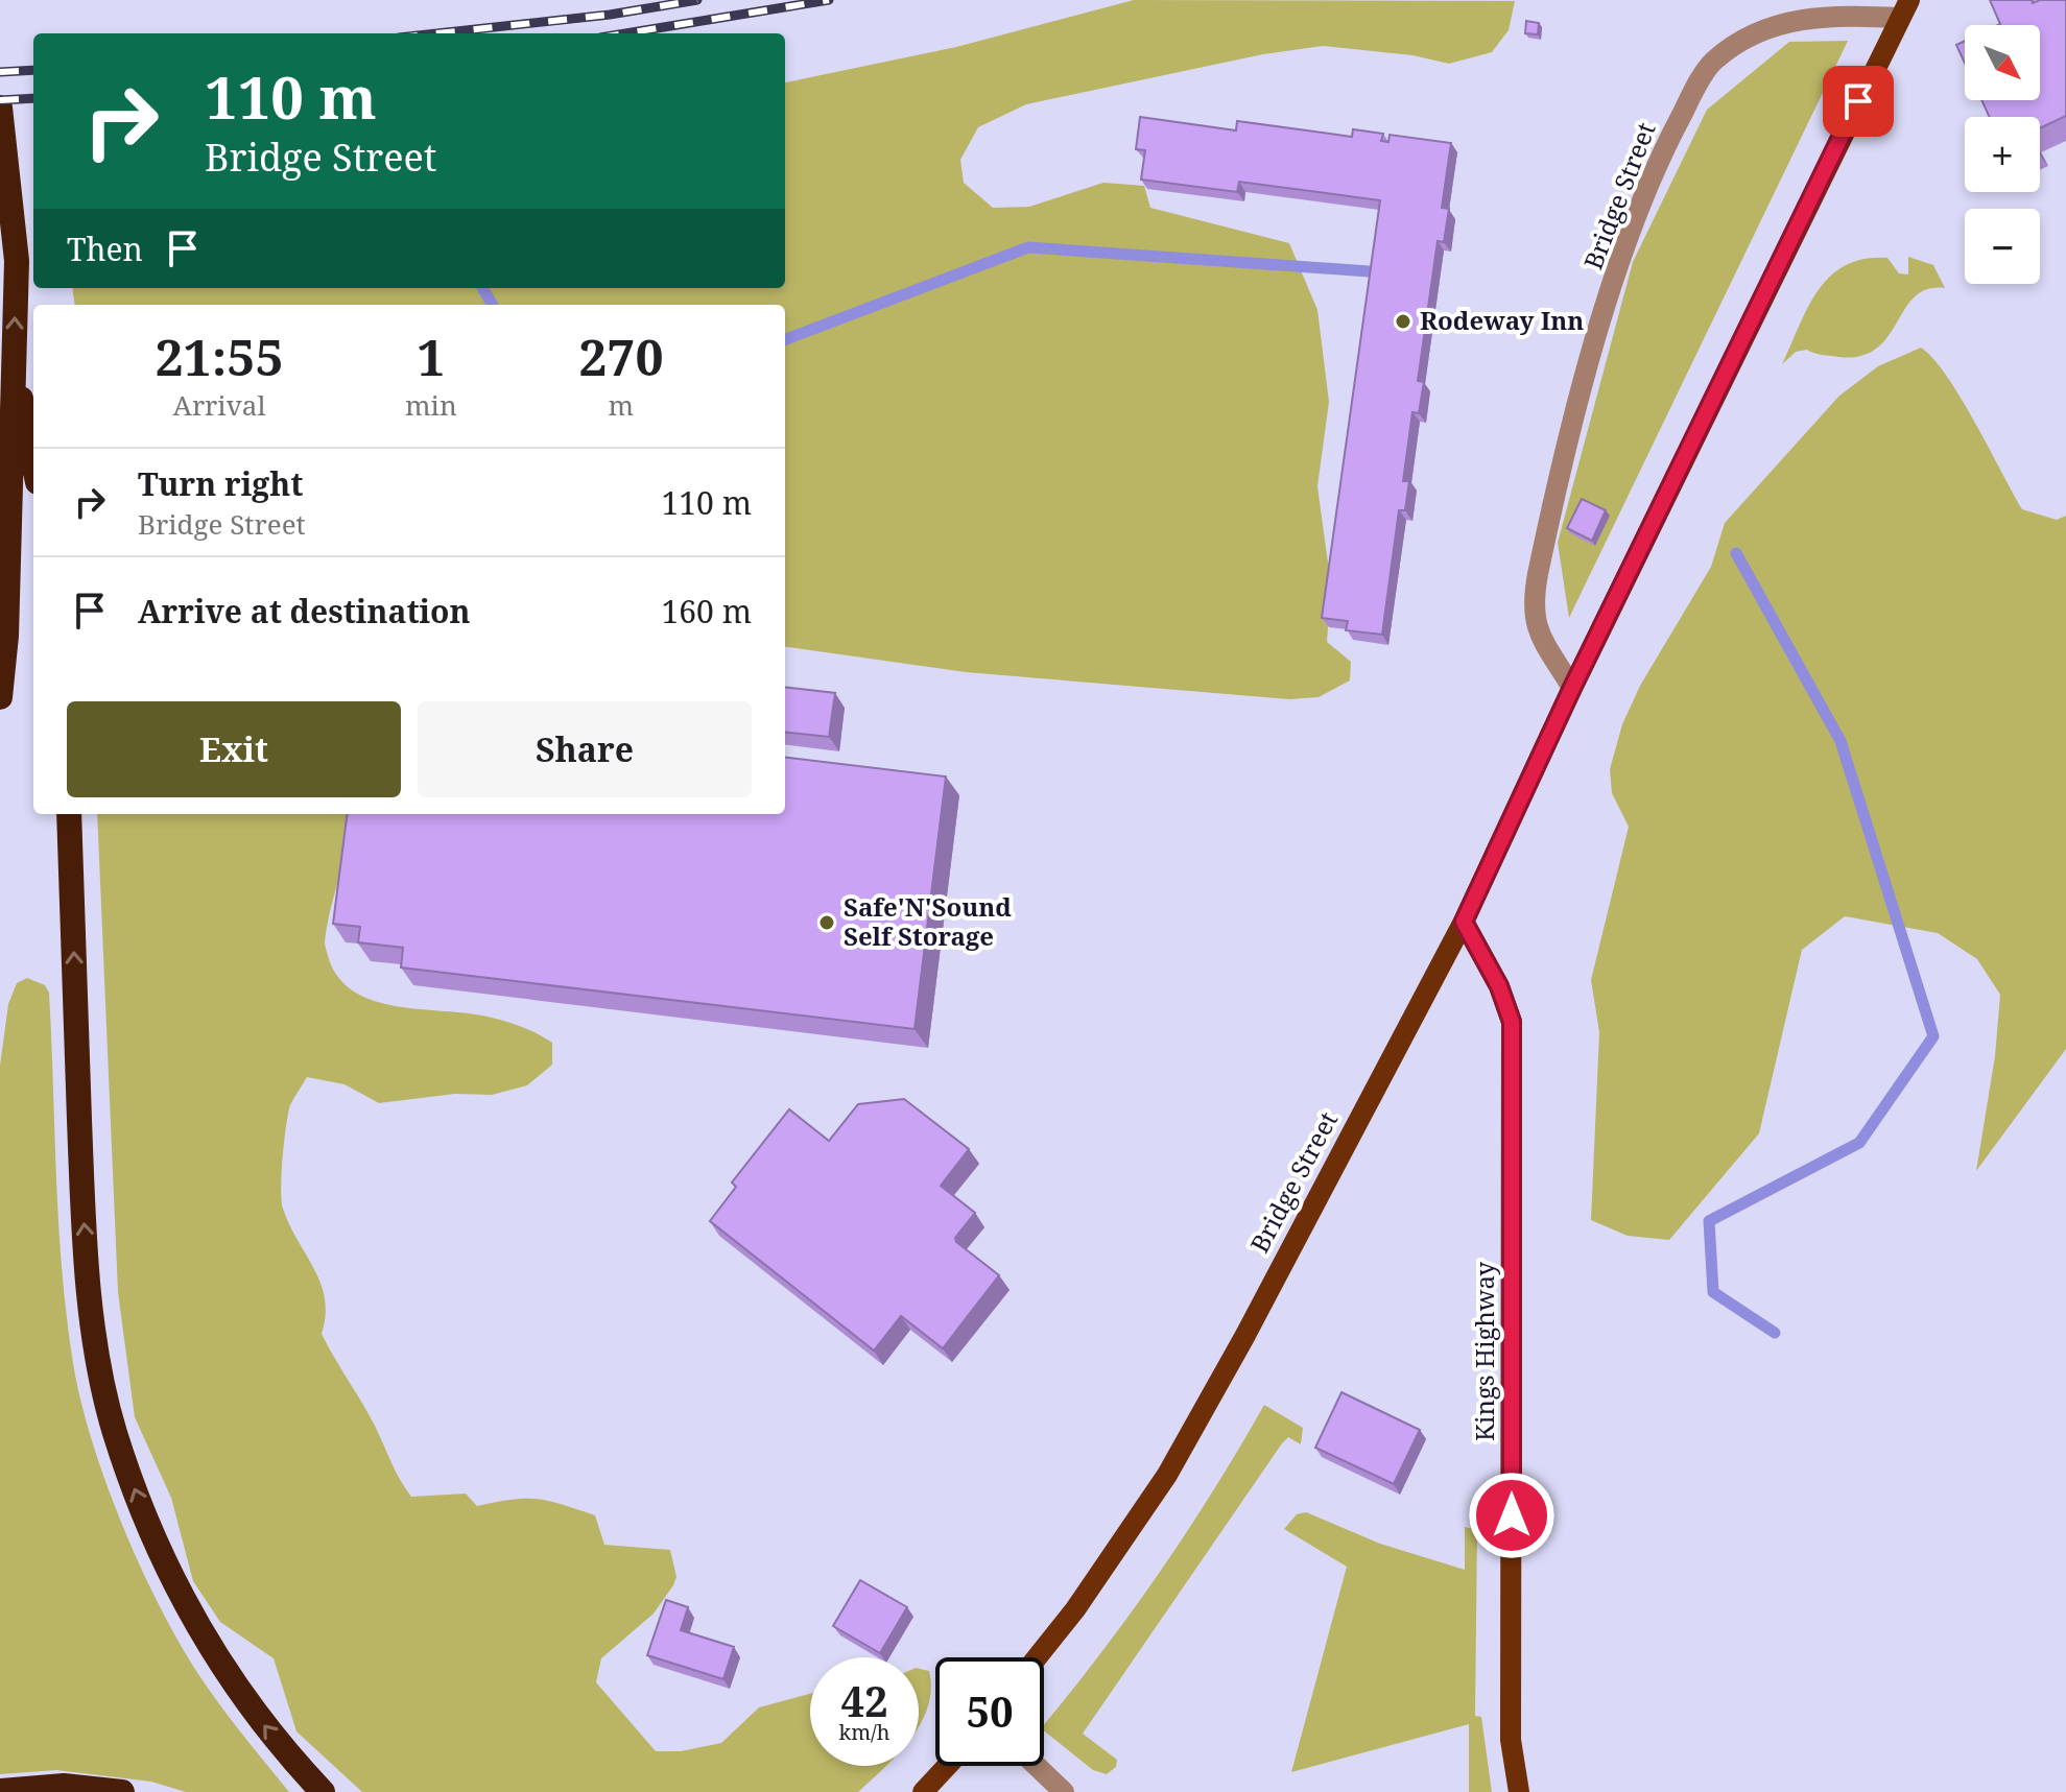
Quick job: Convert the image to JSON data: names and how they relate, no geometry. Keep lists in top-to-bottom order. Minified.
{"streets":{"main road":["Bridge Street","Kings Highway"]},"crossings":[["Bridge Street","Kings Highway"]],"places":["Rodeway Inn","Safe'N'Sound Self Storage"],"north":"bottom right","page":{"map_buttons":["+","−"],"turn":["110 m","Bridge Street"],"then":"Then","eta":["21:55","Arrival","1","min","270","m"],"list":[{"name":"Turn right","note":"Bridge Street","value":"110 m"},{"name":"Arrive at destination","value":"160 m"}],"buttons":["Exit","Share"],"speed":"42 km/h","limit":"50"}}
